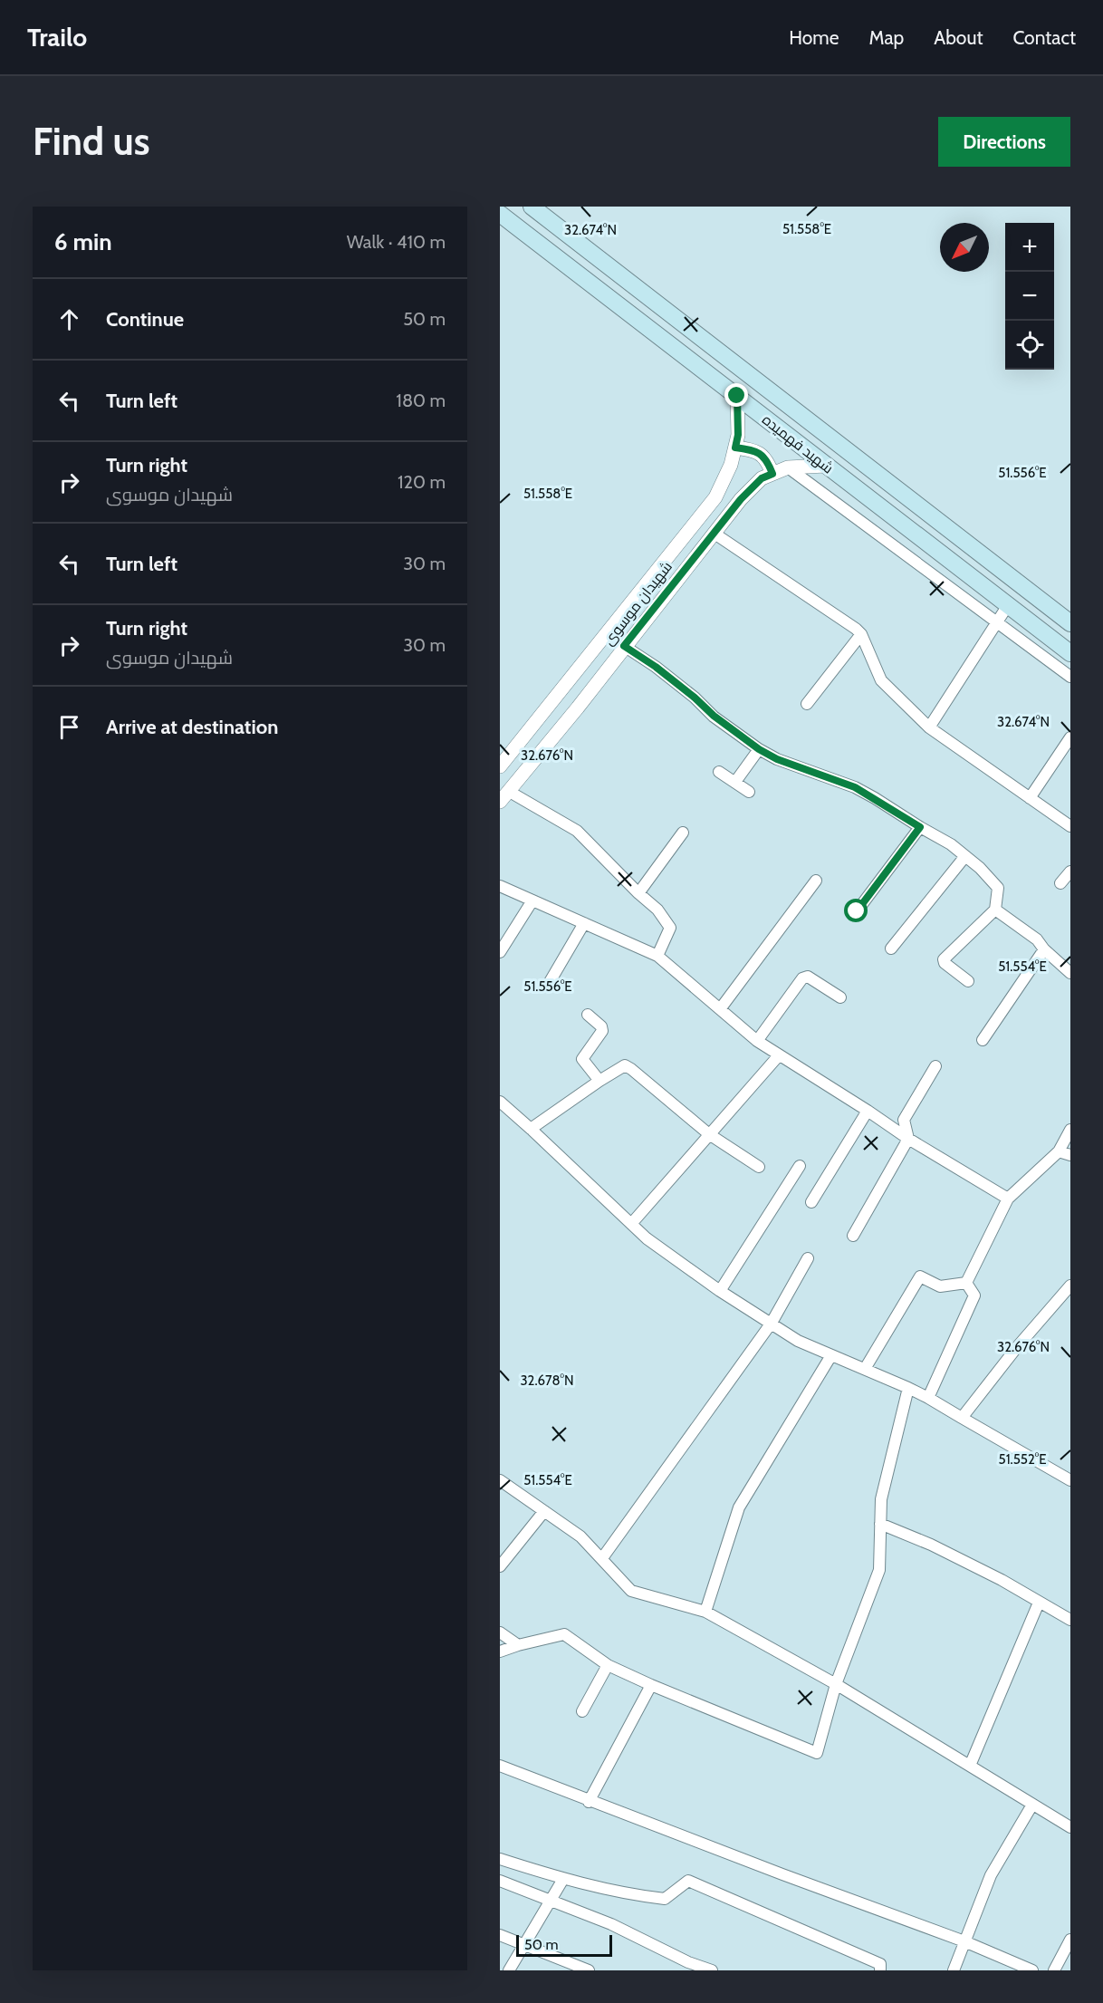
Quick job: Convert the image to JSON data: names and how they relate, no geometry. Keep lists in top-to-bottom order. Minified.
{"streets":{"main road":["شهید فهمیده"],"street":["شهیدان موسوی"]},"crossings":[["شهید فهمیده","شهیدان موسوی"]],"scale_bar":"50 m","north":"bottom left","page":{"header":"Trailo","nav":["Home","Map","About","Contact"],"buttons":"Directions","title":"Find us","heading":["6 min","Walk · 410 m"],"map_buttons":["+","−"],"list":[["Continue","50 m"],["Turn left","180 m"],["Turn right","شهیدان موسوی","120 m"],["Turn left","30 m"],["Turn right","شهیدان موسوی","30 m"],"Arrive at destination"],"scale":"50 m"},"coordinates":["51.558°E","32.674°N","51.556°E","32.676°N","51.554°E","32.678°N","51.552°E"]}
